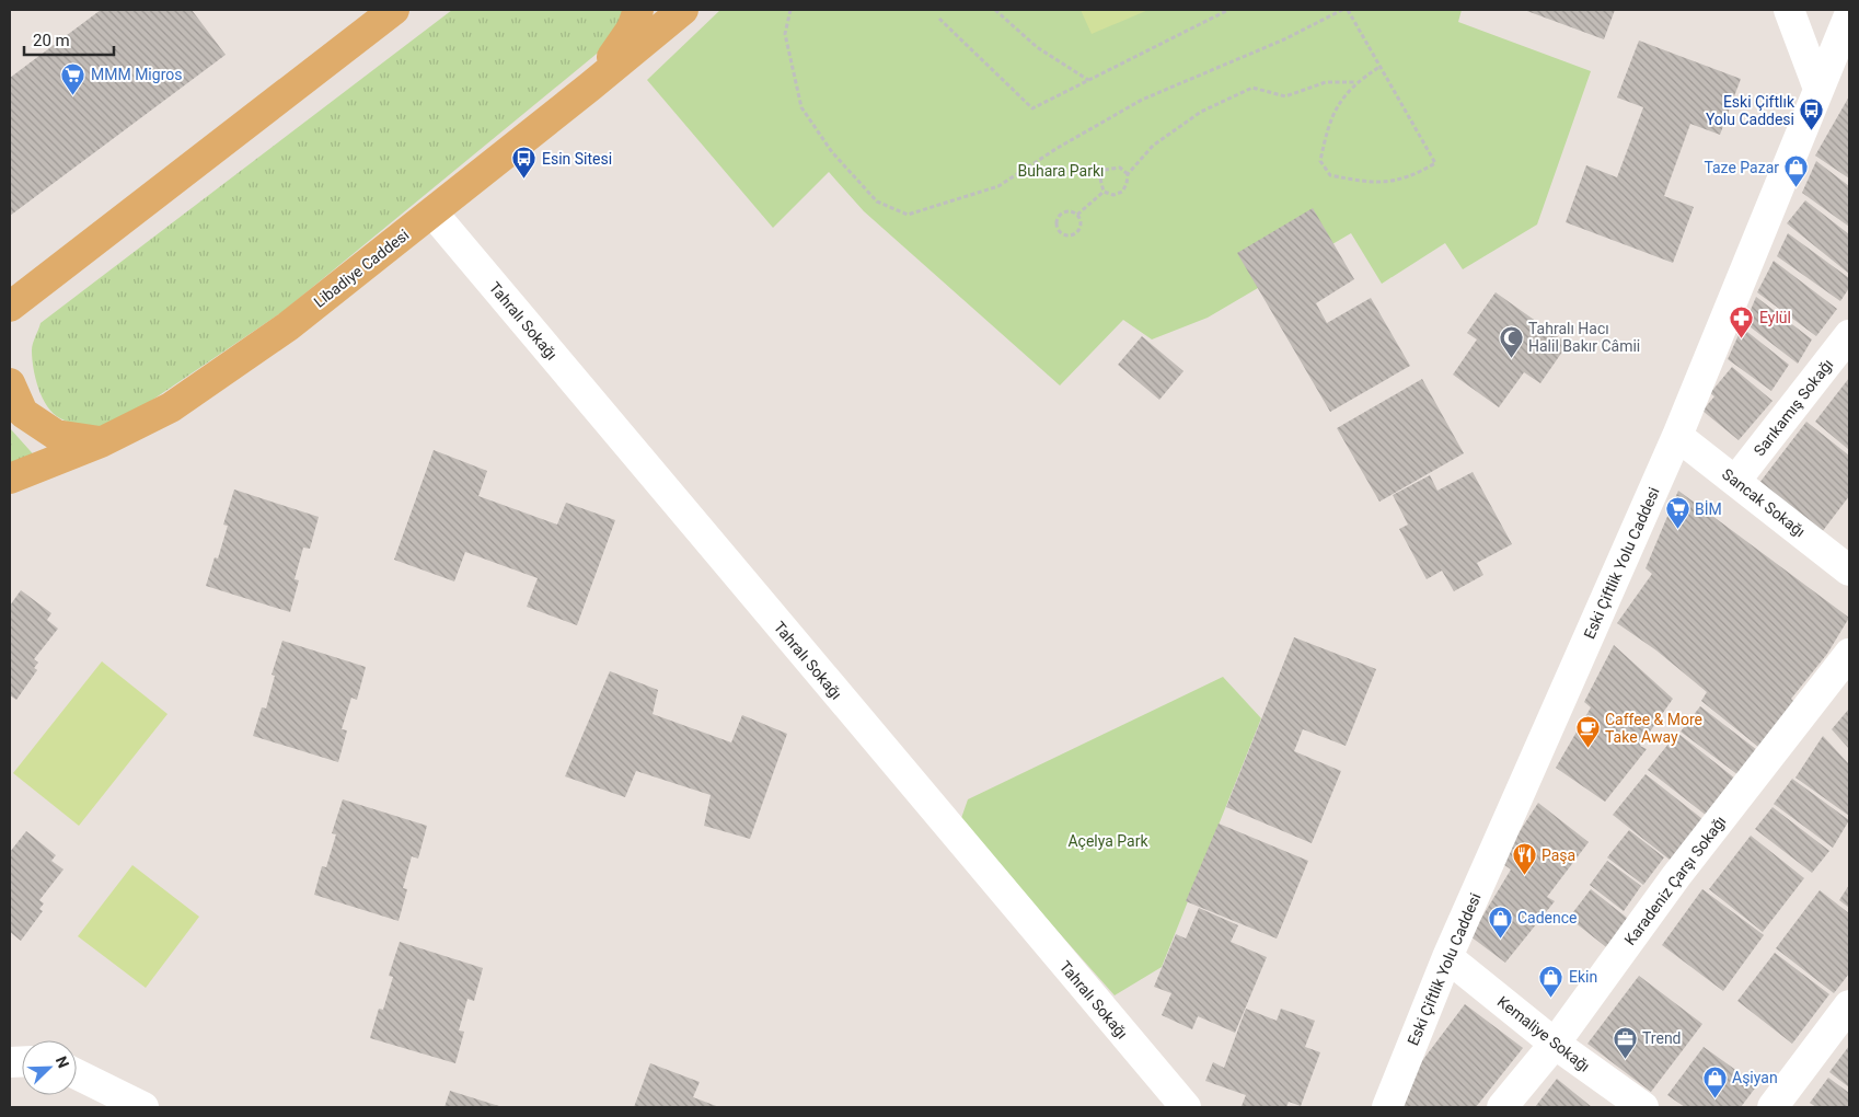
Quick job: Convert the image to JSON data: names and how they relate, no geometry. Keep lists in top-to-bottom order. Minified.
{"streets":{"main road":["Libadiye Caddesi"],"street":["Tahralı Sokağı","Sarıkamış Sokağı","Sancak Sokağı","Eski Çiftlik Yolu Caddesi","Karadeniz Çarşı Sokağı","Kemaliye Sokağı"]},"crossings":[["Libadiye Caddesi","Tahralı Sokağı"],["Sarıkamış Sokağı","Sancak Sokağı"],["Sancak Sokağı","Eski Çiftlik Yolu Caddesi"],["Eski Çiftlik Yolu Caddesi","Kemaliye Sokağı"],["Karadeniz Çarşı Sokağı","Kemaliye Sokağı"]],"parks":["Buhara Parkı","Açelya Park"],"places":{"supermarket":["MMM Migros","BİM"],"bus stop":["Eski Çiftlık Yolu Caddesi","Esin Sitesi"],"shop":["Taze Pazar","Cadence","Ekin","Aşiyan"],"pharmacy":["Eylül"],"mosque":["Tahralı Hacı Halil Bakır Câmii"],"cafe":["Caffee & More Take Away"],"restaurant":["Paşa"],"office":["Trend"]},"scale_bar":"20 m","north":"top right"}
